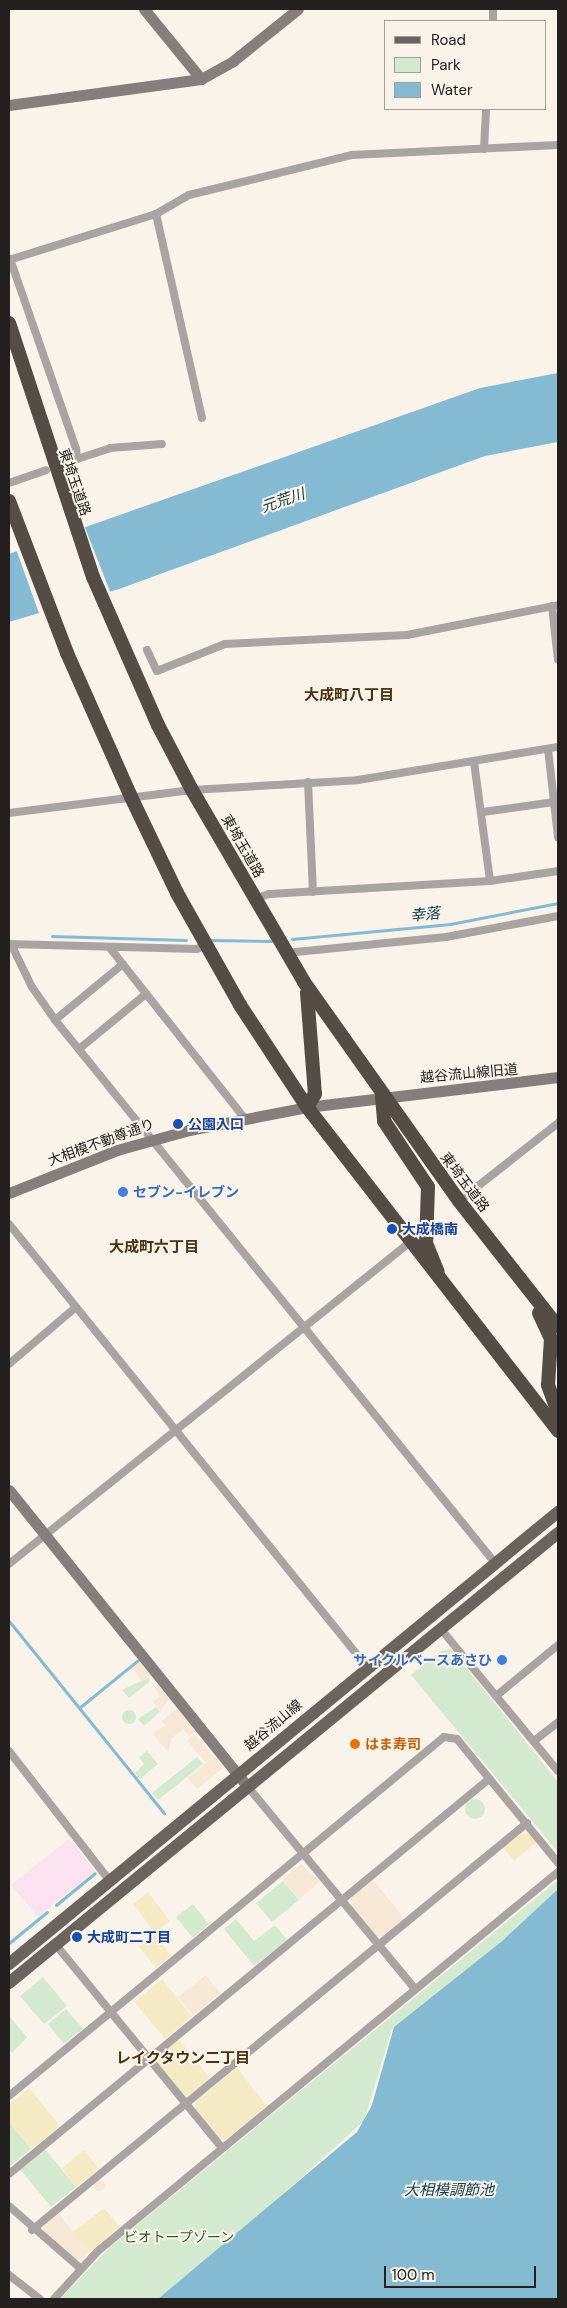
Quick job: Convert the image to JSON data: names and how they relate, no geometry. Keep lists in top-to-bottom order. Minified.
{"streets":{"highway":["東埼玉道路"],"main road":["越谷流山線"],"street":["越谷流山線旧道","大相模不動尊通り"]},"crossings":[["東埼玉道路","越谷流山線旧道"],["東埼玉道路","大相模不動尊通り"],["越谷流山線旧道","大相模不動尊通り"]],"districts":["大成町八丁目","大成町六丁目","レイクタウン二丁目"],"water":["元荒川","幸落","大相模調節池"],"parks":["ビオトープゾーン"],"places":["公園入口","セブン-イレブン","大成橋南","サイクルベースあさひ","はま寿司","大成町二丁目"],"legend":["Road","Park","Water"],"scale_bar":"100 m"}
